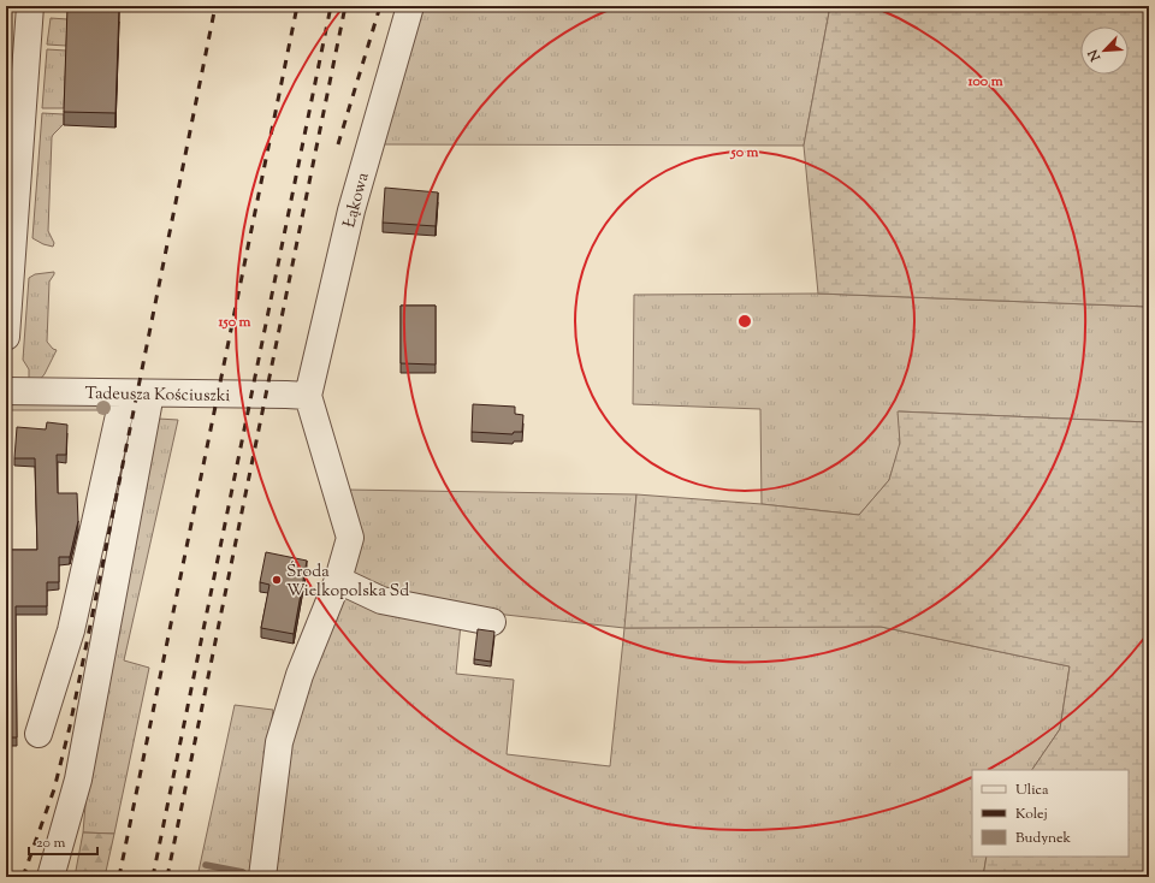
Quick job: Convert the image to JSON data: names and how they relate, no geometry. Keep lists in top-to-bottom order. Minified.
{"streets":{"street":["Łąkowa","Tadeusza Kościuszki"]},"crossings":[["Łąkowa","Tadeusza Kościuszki"]],"places":["Środa Wielkopolska Sd"],"legend":["Ulica","Kolej","Budynek"],"scale_bar":"20 m","north":"bottom left","rings":["100 m","50 m","150 m"]}
